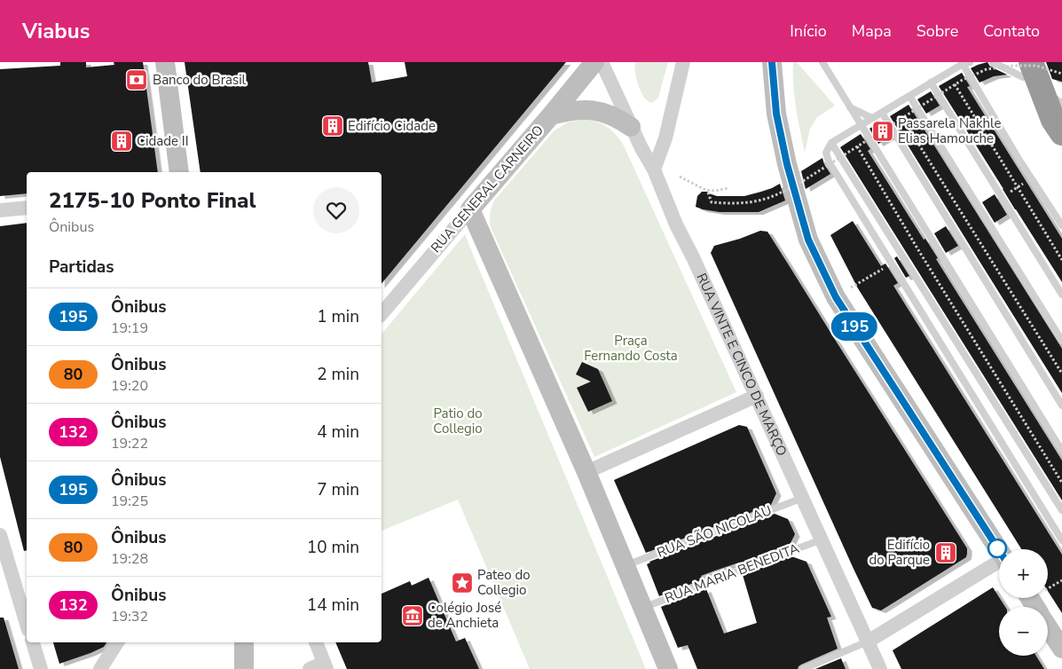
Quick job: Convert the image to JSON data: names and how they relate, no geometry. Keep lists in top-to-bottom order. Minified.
{"streets":{"street":["RUA GENERAL CARNEIRO","RUA VINTE E CINCO DE MARÇO"],"lane":["RUA SÃO NICOLAU","RUA MARIA BENEDITA"]},"crossings":[["RUA VINTE E CINCO DE MARÇO","RUA SÃO NICOLAU"],["RUA VINTE E CINCO DE MARÇO","RUA MARIA BENEDITA"]],"parks":["Praça Fernando Costa","Patio do Collegio"],"places":{"bank":["Banco do Brasil"],"building":["Edifício Cidade","Passarela Nakhle Elias Hamouche","Cidade II","Edifício do Parque"],"place":["Pateo do Collegio"],"museum":["Colégio José de Anchieta"]},"lines":["bus line 195"],"page":{"header":"Viabus","nav":["Início","Mapa","Sobre","Contato"],"on_map":"195","heading":[["2175-10 Ponto Final","Ônibus"],"Partidas"],"list":[{"mark":"195","name":"Ônibus","note":"19:19","value":"1 min"},{"mark":"80","name":"Ônibus","note":"19:20","value":"2 min"},{"mark":"132","name":"Ônibus","note":"19:22","value":"4 min"},{"mark":"195","name":"Ônibus","note":"19:25","value":"7 min"},{"mark":"80","name":"Ônibus","note":"19:28","value":"10 min"},{"mark":"132","name":"Ônibus","note":"19:32","value":"14 min"}],"map_buttons":["+","−"]}}
